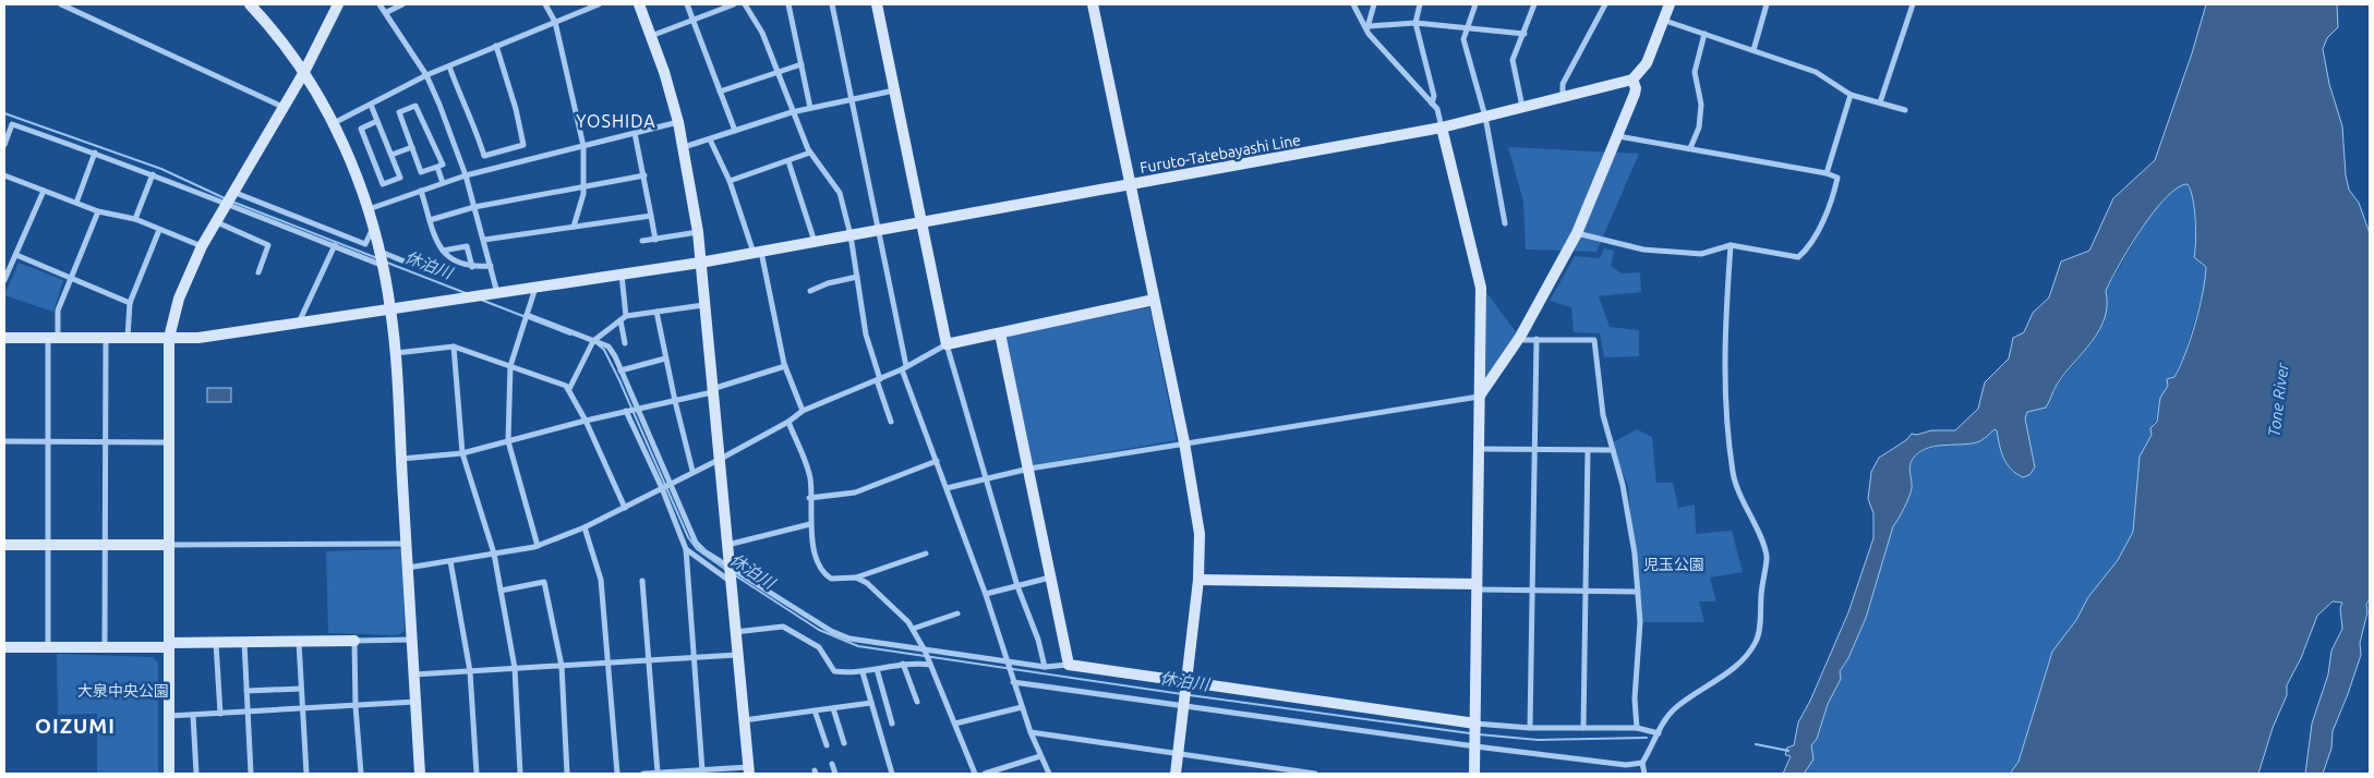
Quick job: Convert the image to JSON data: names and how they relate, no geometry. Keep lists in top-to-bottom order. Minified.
{"streets":{"street":["Furuto-Tatebayashi Line"]},"districts":["YOSHIDA","OIZUMI"],"water":["休泊川","Tone River"],"parks":["児玉公園","大泉中央公園"]}
